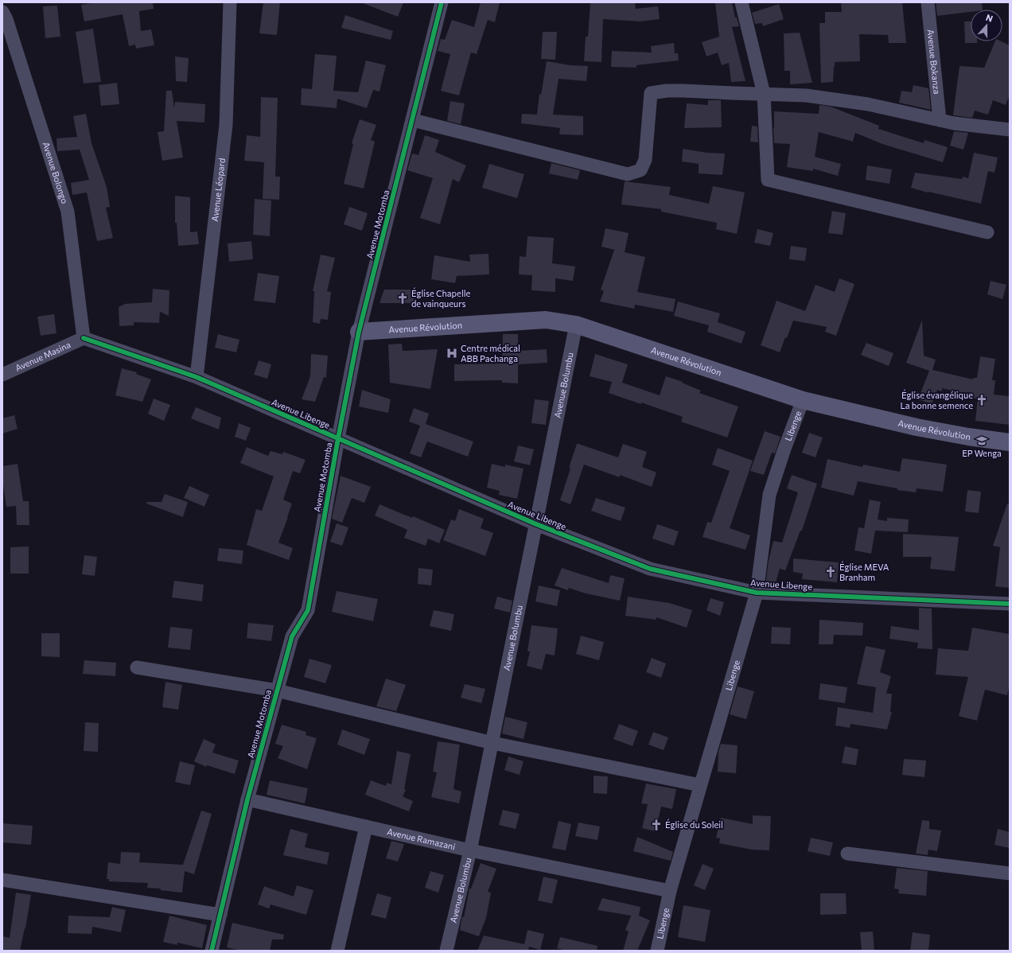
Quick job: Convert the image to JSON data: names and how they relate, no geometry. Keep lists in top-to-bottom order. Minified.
{"streets":{"street":["Avenue Bokanza","Avenue Bolongo","Avenue Léopard","Avenue Motomba","Avenue Révolution","Avenue Masina","Avenue Bolumbu","Avenue Libenge","Libenge","Avenue Ramazani"]},"crossings":[["Avenue Bolongo","Avenue Masina"],["Avenue Bolongo","Avenue Libenge"],["Avenue Léopard","Avenue Libenge"],["Avenue Motomba","Avenue Révolution"],["Avenue Motomba","Avenue Libenge"],["Avenue Motomba","Avenue Ramazani"],["Avenue Révolution","Avenue Bolumbu"],["Avenue Révolution","Libenge"],["Avenue Masina","Avenue Libenge"],["Avenue Bolumbu","Avenue Libenge"],["Avenue Bolumbu","Avenue Ramazani"],["Avenue Libenge","Libenge"],["Libenge","Avenue Ramazani"]],"places":{"church":["Église Chapelle de vainqueurs","Église évangélique La bonne semence","Église MEVA Branham","Église du Soleil"],"hospital":["Centre médical ABB Pachanga"],"school or university":["EP Wenga"]},"north":"top"}
